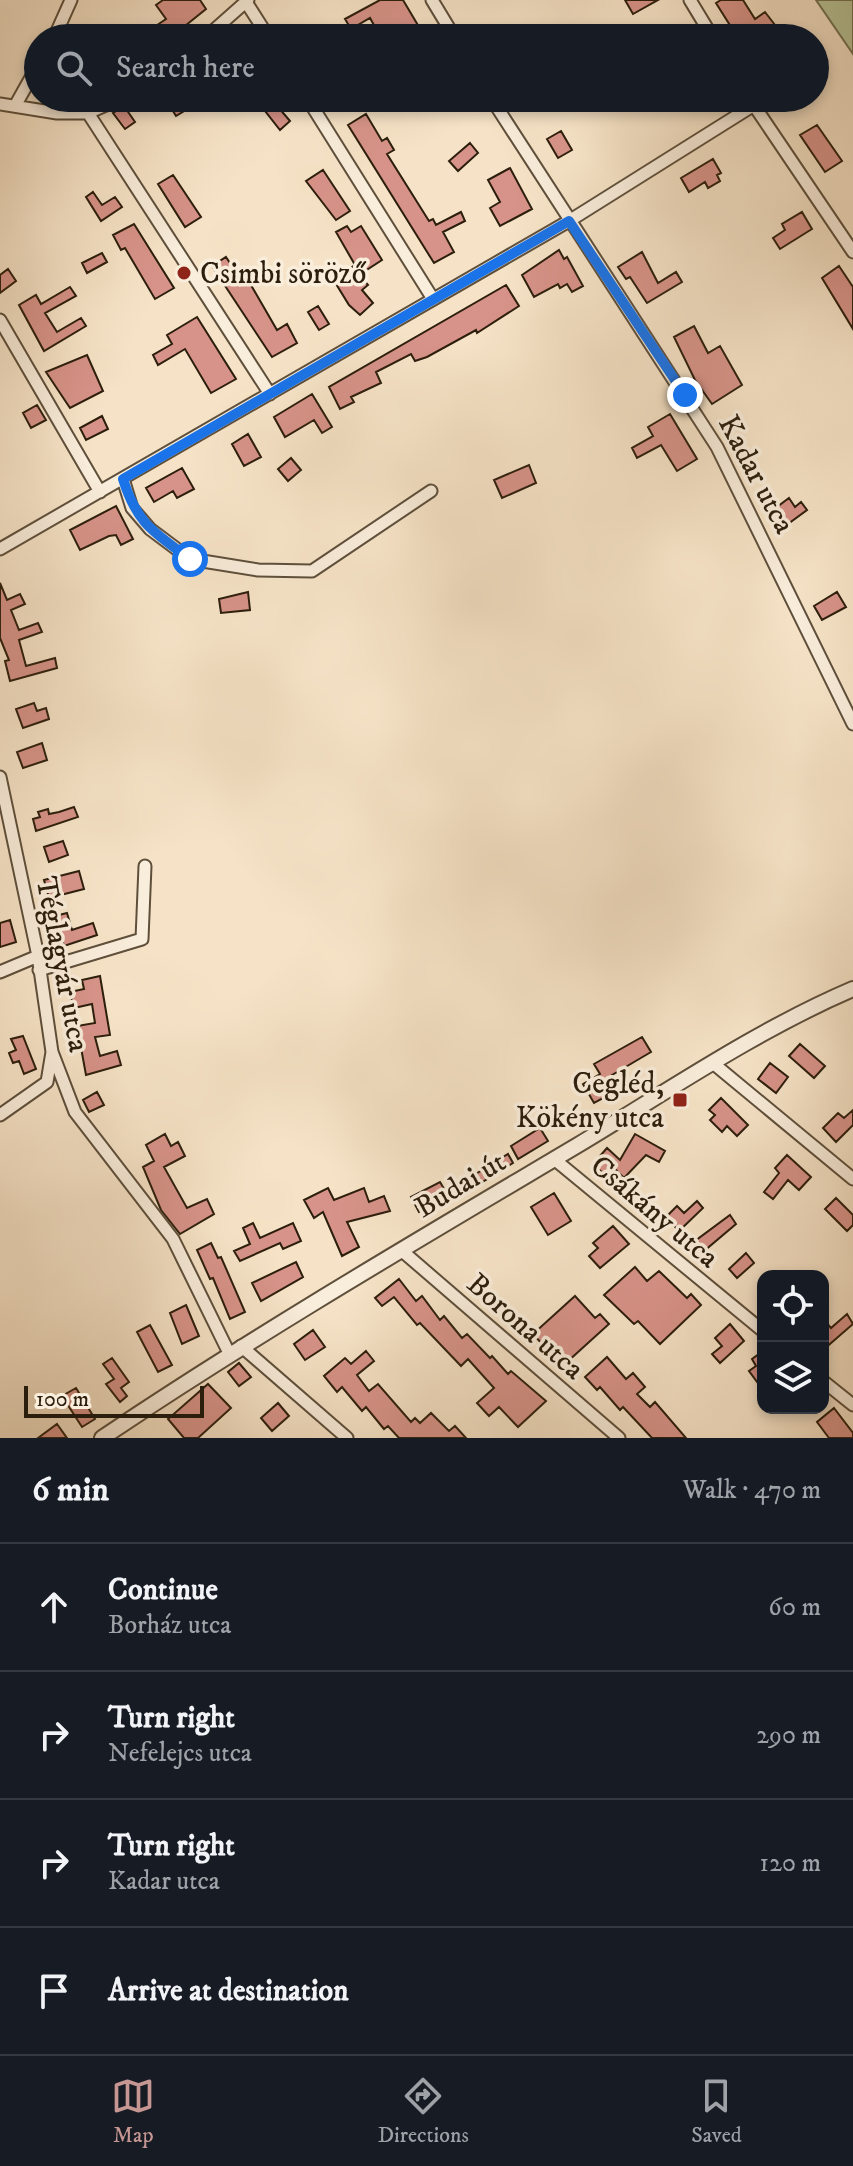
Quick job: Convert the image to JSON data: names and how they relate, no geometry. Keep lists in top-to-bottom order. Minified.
{"streets":{"street":["Kadar utca","Téglagyár utca","Budai út","Csákány utca","Borona utca"]},"crossings":[["Téglagyár utca","Budai út"],["Budai út","Csákány utca"],["Budai út","Borona utca"]],"places":{"other":["Csimbi söröző"],"transit":["Cegléd, Kökény utca"]},"scale_bar":"100 m","page":{"search":"Search here","scale":"100 m","heading":["6 min","Walk · 470 m"],"list":[["Continue","Borház utca","60 m"],["Turn right","Nefelejcs utca","290 m"],["Turn right","Kadar utca","120 m"],"Arrive at destination"],"nav":["Map","Directions","Saved"]}}
